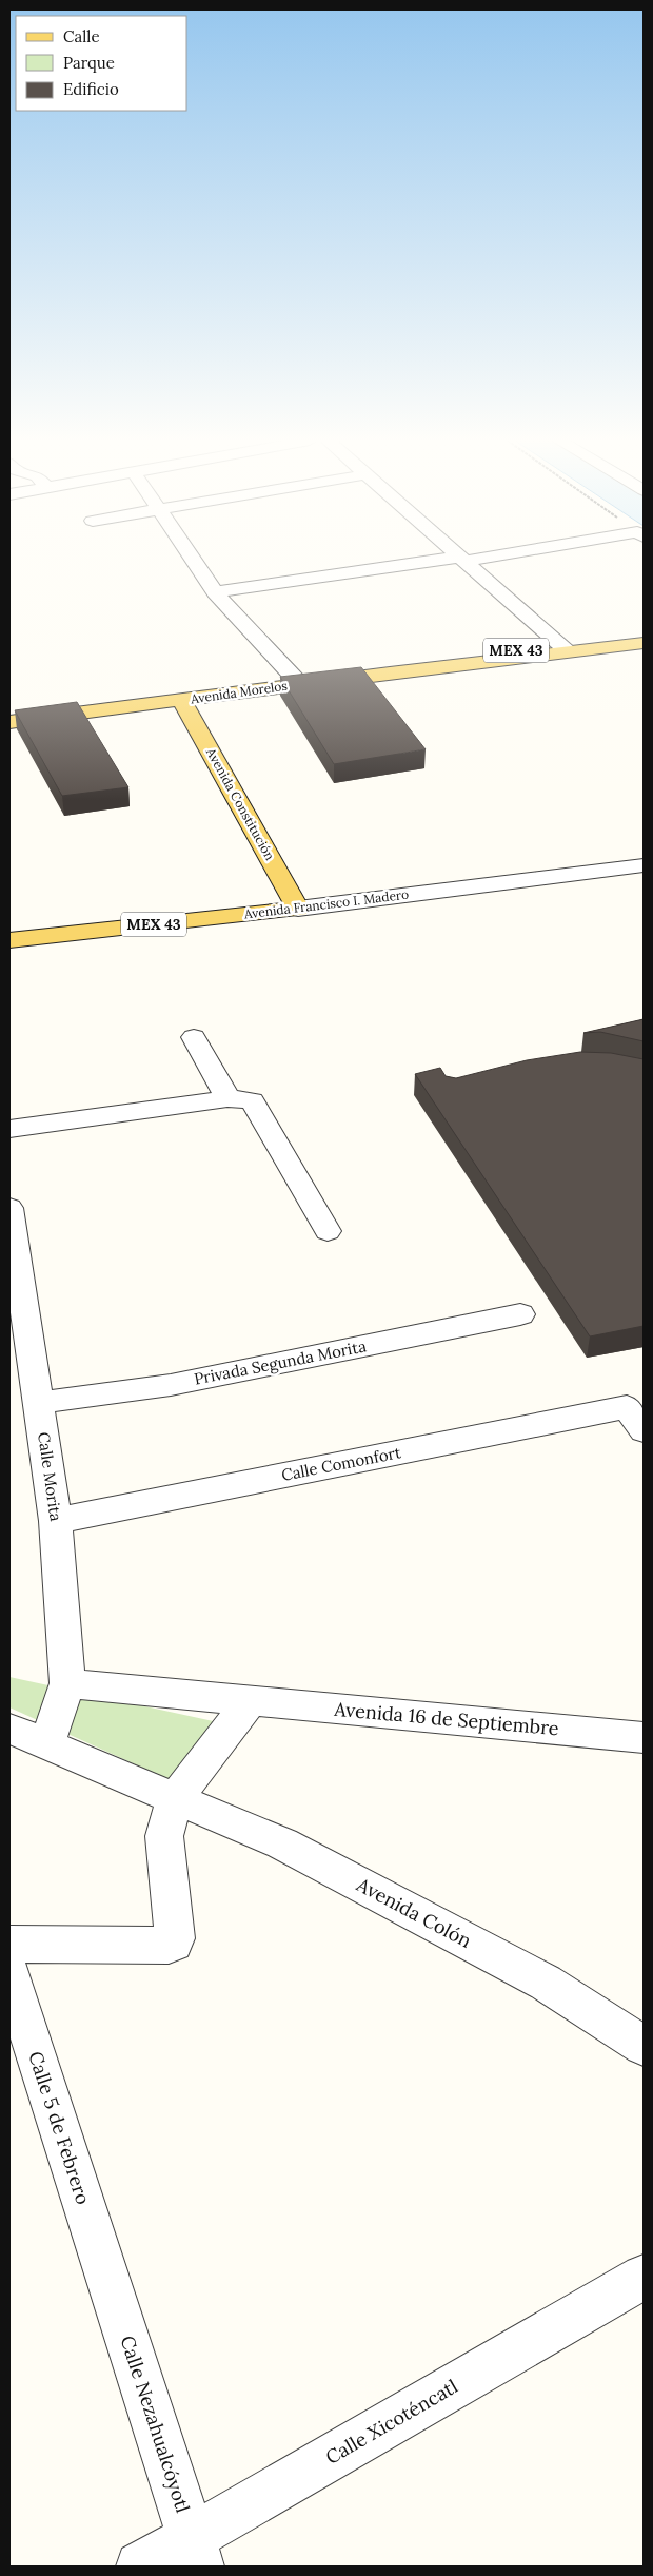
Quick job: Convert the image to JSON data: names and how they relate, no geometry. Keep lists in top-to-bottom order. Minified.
{"streets":{"main road":["MEX 43","Avenida Morelos","Avenida Constitución","Avenida Francisco I. Madero"],"street":["Privada Segunda Morita","Calle Comonfort","Calle Morita","Avenida 16 de Septiembre","Avenida Colón","Calle 5 de Febrero","Calle Xicoténcatl","Calle Nezahualcóyotl"]},"crossings":[["MEX 43","Avenida Morelos"],["MEX 43","Avenida Constitución"],["Avenida Morelos","Avenida Constitución"],["Avenida Constitución","Avenida Francisco I. Madero"],["Privada Segunda Morita","Calle Morita"],["Calle Comonfort","Calle Morita"],["Calle Morita","Avenida 16 de Septiembre"],["Calle 5 de Febrero","Calle Nezahualcóyotl"],["Calle Xicoténcatl","Calle Nezahualcóyotl"]],"legend":["Calle","Parque","Edificio"]}
